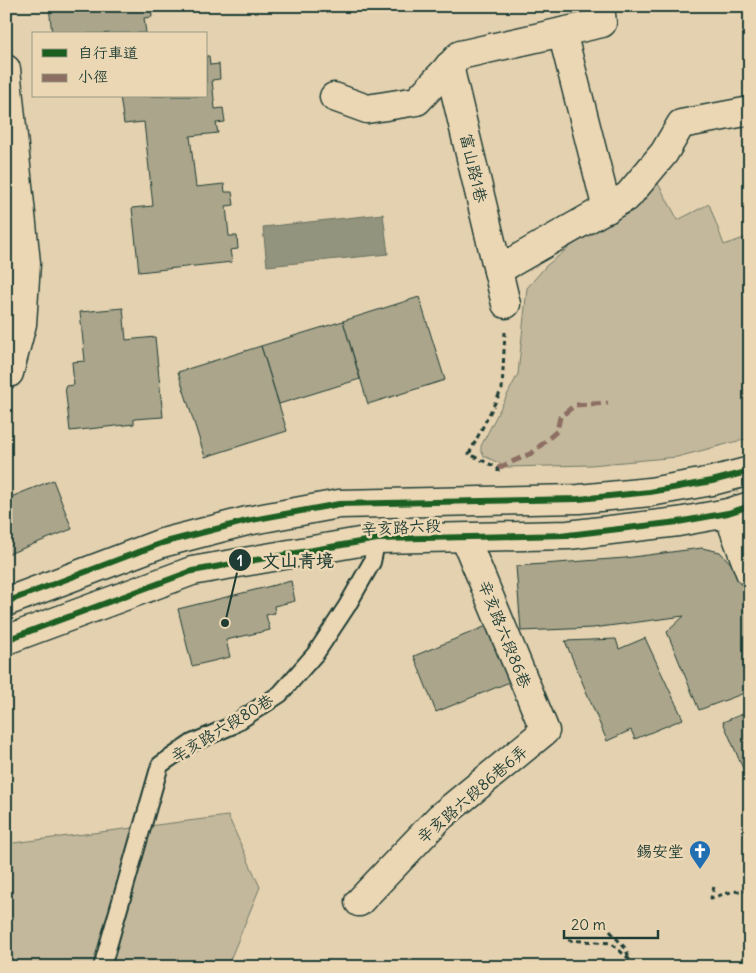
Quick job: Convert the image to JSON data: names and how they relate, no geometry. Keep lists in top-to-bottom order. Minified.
{"streets":{"street":["富山路1巷","辛亥路六段","辛亥路六段86巷","辛亥路六段86巷6弄"],"lane":["辛亥路六段80巷"]},"crossings":[["辛亥路六段","辛亥路六段86巷"],["辛亥路六段","辛亥路六段80巷"],["辛亥路六段86巷","辛亥路六段86巷6弄"]],"places":{"other":["文山青境"],"church":["錫安堂"]},"legend":["自行車道","小徑"],"scale_bar":"20 m"}
